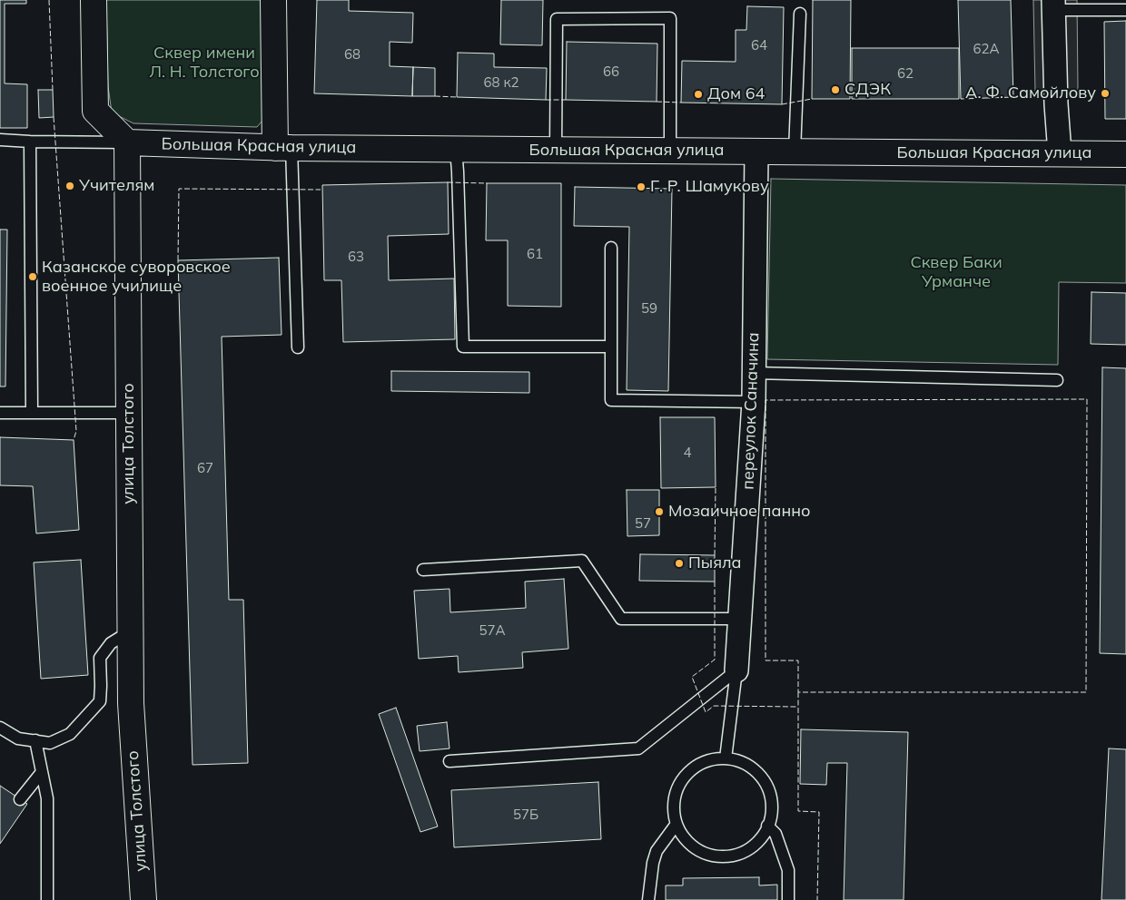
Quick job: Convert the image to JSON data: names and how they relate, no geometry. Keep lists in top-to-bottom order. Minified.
{"streets":{"street":["Большая Красная улица","переулок Саначина","улица Толстого"]},"crossings":[["Большая Красная улица","переулок Саначина"],["Большая Красная улица","улица Толстого"]],"parks":["Сквер имени Л. Н. Толстого","Сквер Баки Урманче"],"places":["СДЭК","А. Ф. Самойлову","Дом 64","Учителям","Г. Р. Шамукову","Казанское суворовское военное училище","Мозаичное панно","Пыяла"],"house_numbers":["64","62А","68","66","62","68 к2","61","63","59","4","67","57","57А","57Б"]}
